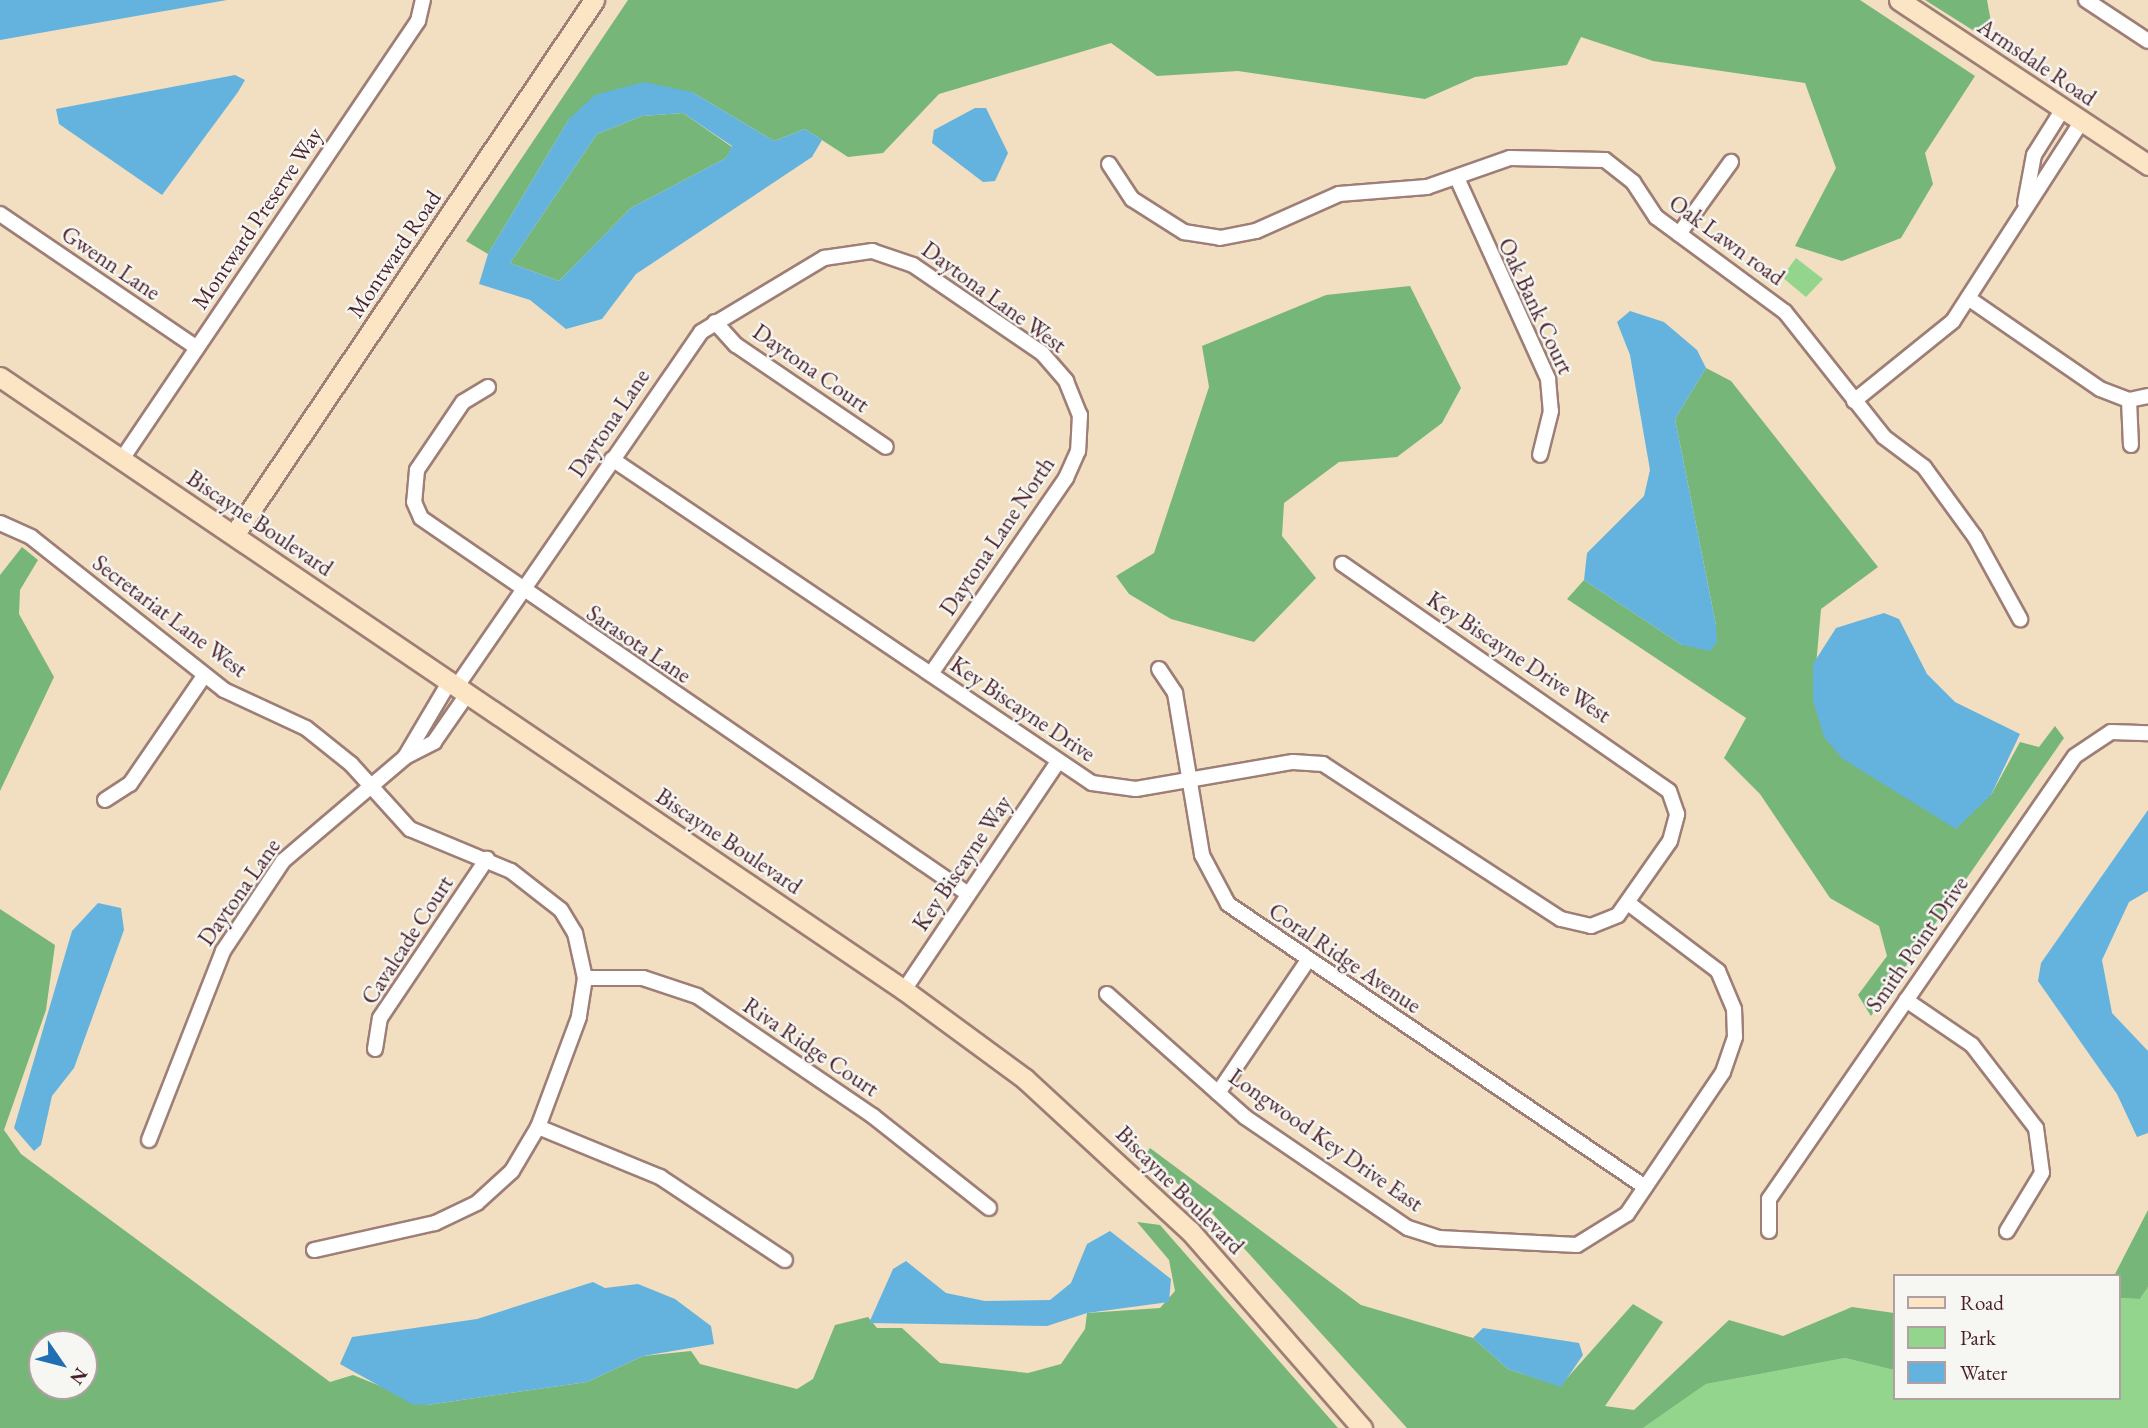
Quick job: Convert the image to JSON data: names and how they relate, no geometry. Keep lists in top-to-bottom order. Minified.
{"streets":{"street":["Armsdale Road","Montward Preserve Way","Oak Lawn road","Montward Road","Gwenn Lane","Daytona Lane West","Oak Bank Court","Daytona Court","Daytona Lane","Biscayne Boulevard","Daytona Lane North","Secretariat Lane West","Sarasota Lane","Key Biscayne Drive West","Key Biscayne Drive","Key Biscayne Way","Cavalcade Court","Smith Point Drive","Coral Ridge Avenue","Riva Ridge Court","Longwood Key Drive East"]},"crossings":[["Montward Preserve Way","Gwenn Lane"],["Montward Preserve Way","Biscayne Boulevard"],["Oak Lawn road","Oak Bank Court"],["Montward Road","Biscayne Boulevard"],["Daytona Lane West","Daytona Lane"],["Daytona Lane West","Daytona Lane North"],["Daytona Court","Daytona Lane"],["Daytona Lane","Biscayne Boulevard"],["Daytona Lane","Secretariat Lane West"],["Daytona Lane","Sarasota Lane"],["Daytona Lane","Key Biscayne Drive"],["Biscayne Boulevard","Key Biscayne Way"],["Daytona Lane North","Key Biscayne Drive"],["Secretariat Lane West","Cavalcade Court"],["Secretariat Lane West","Riva Ridge Court"],["Sarasota Lane","Key Biscayne Way"],["Key Biscayne Drive West","Key Biscayne Drive"],["Key Biscayne Drive","Key Biscayne Way"],["Key Biscayne Drive","Coral Ridge Avenue"],["Coral Ridge Avenue","Longwood Key Drive East"]],"legend":["Road","Park","Water"],"north":"bottom right"}
